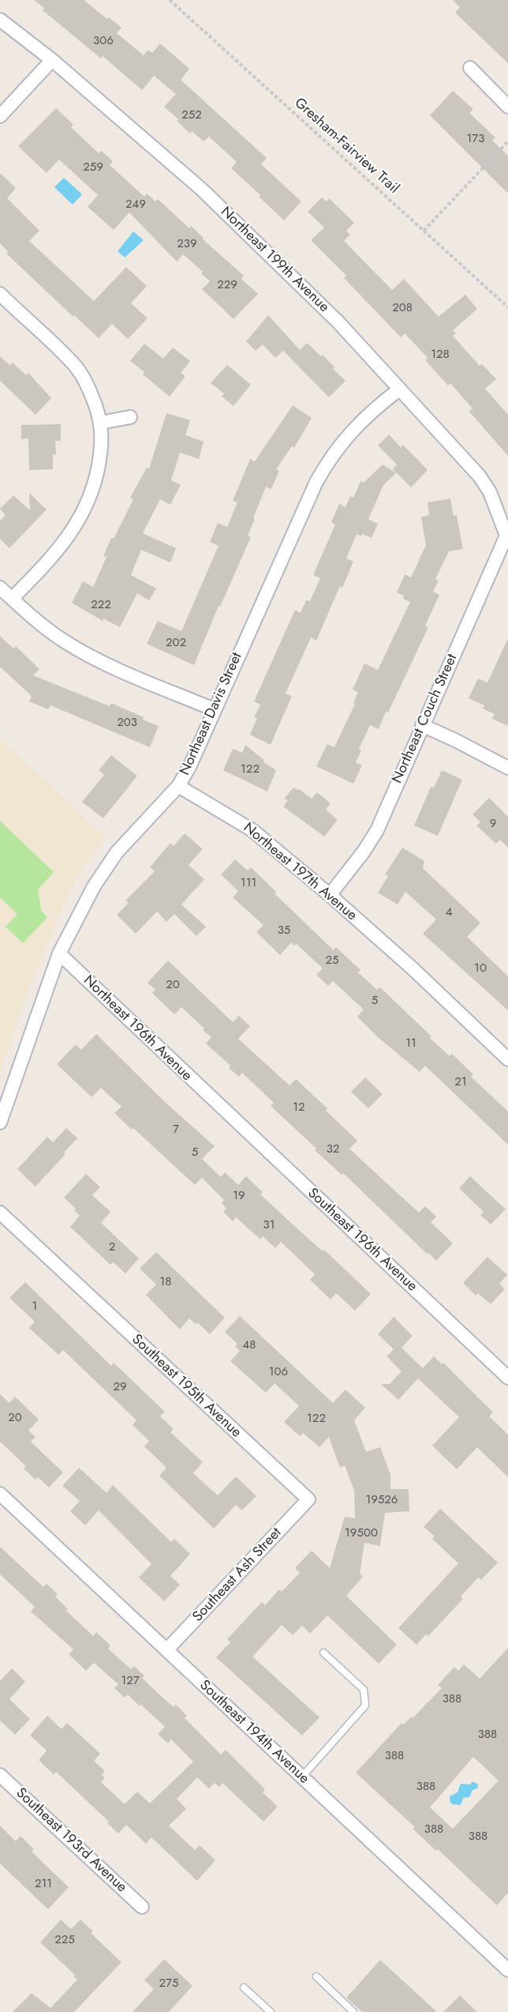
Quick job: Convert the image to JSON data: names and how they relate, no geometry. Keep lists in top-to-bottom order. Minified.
{"streets":{"street":["Northeast 199th Avenue","Northeast Davis Street","Northeast Couch Street","Northeast 197th Avenue","Northeast 196th Avenue","Southeast 196th Avenue","Southeast 195th Avenue","Southeast Ash Street","Southeast 194th Avenue","Southeast 193rd Avenue"],"path":["Gresham-Fairview Trail"]},"crossings":[["Northeast 199th Avenue","Northeast Davis Street"],["Northeast 199th Avenue","Northeast Couch Street"],["Northeast Davis Street","Northeast 197th Avenue"],["Northeast Davis Street","Northeast 196th Avenue"],["Northeast Couch Street","Northeast 197th Avenue"],["Northeast 196th Avenue","Southeast 196th Avenue"],["Southeast 195th Avenue","Southeast Ash Street"],["Southeast Ash Street","Southeast 194th Avenue"]],"house_numbers":["306","252","173","259","249","239","229","208","128","222","202","203","122","9","111","4","35","25","10","20","5","11","21","12","7","32","5","19","31","2","18","1","48","106","29","20","122","19526","19500","127","388","388","388","388","388","388","211","225","275"]}
